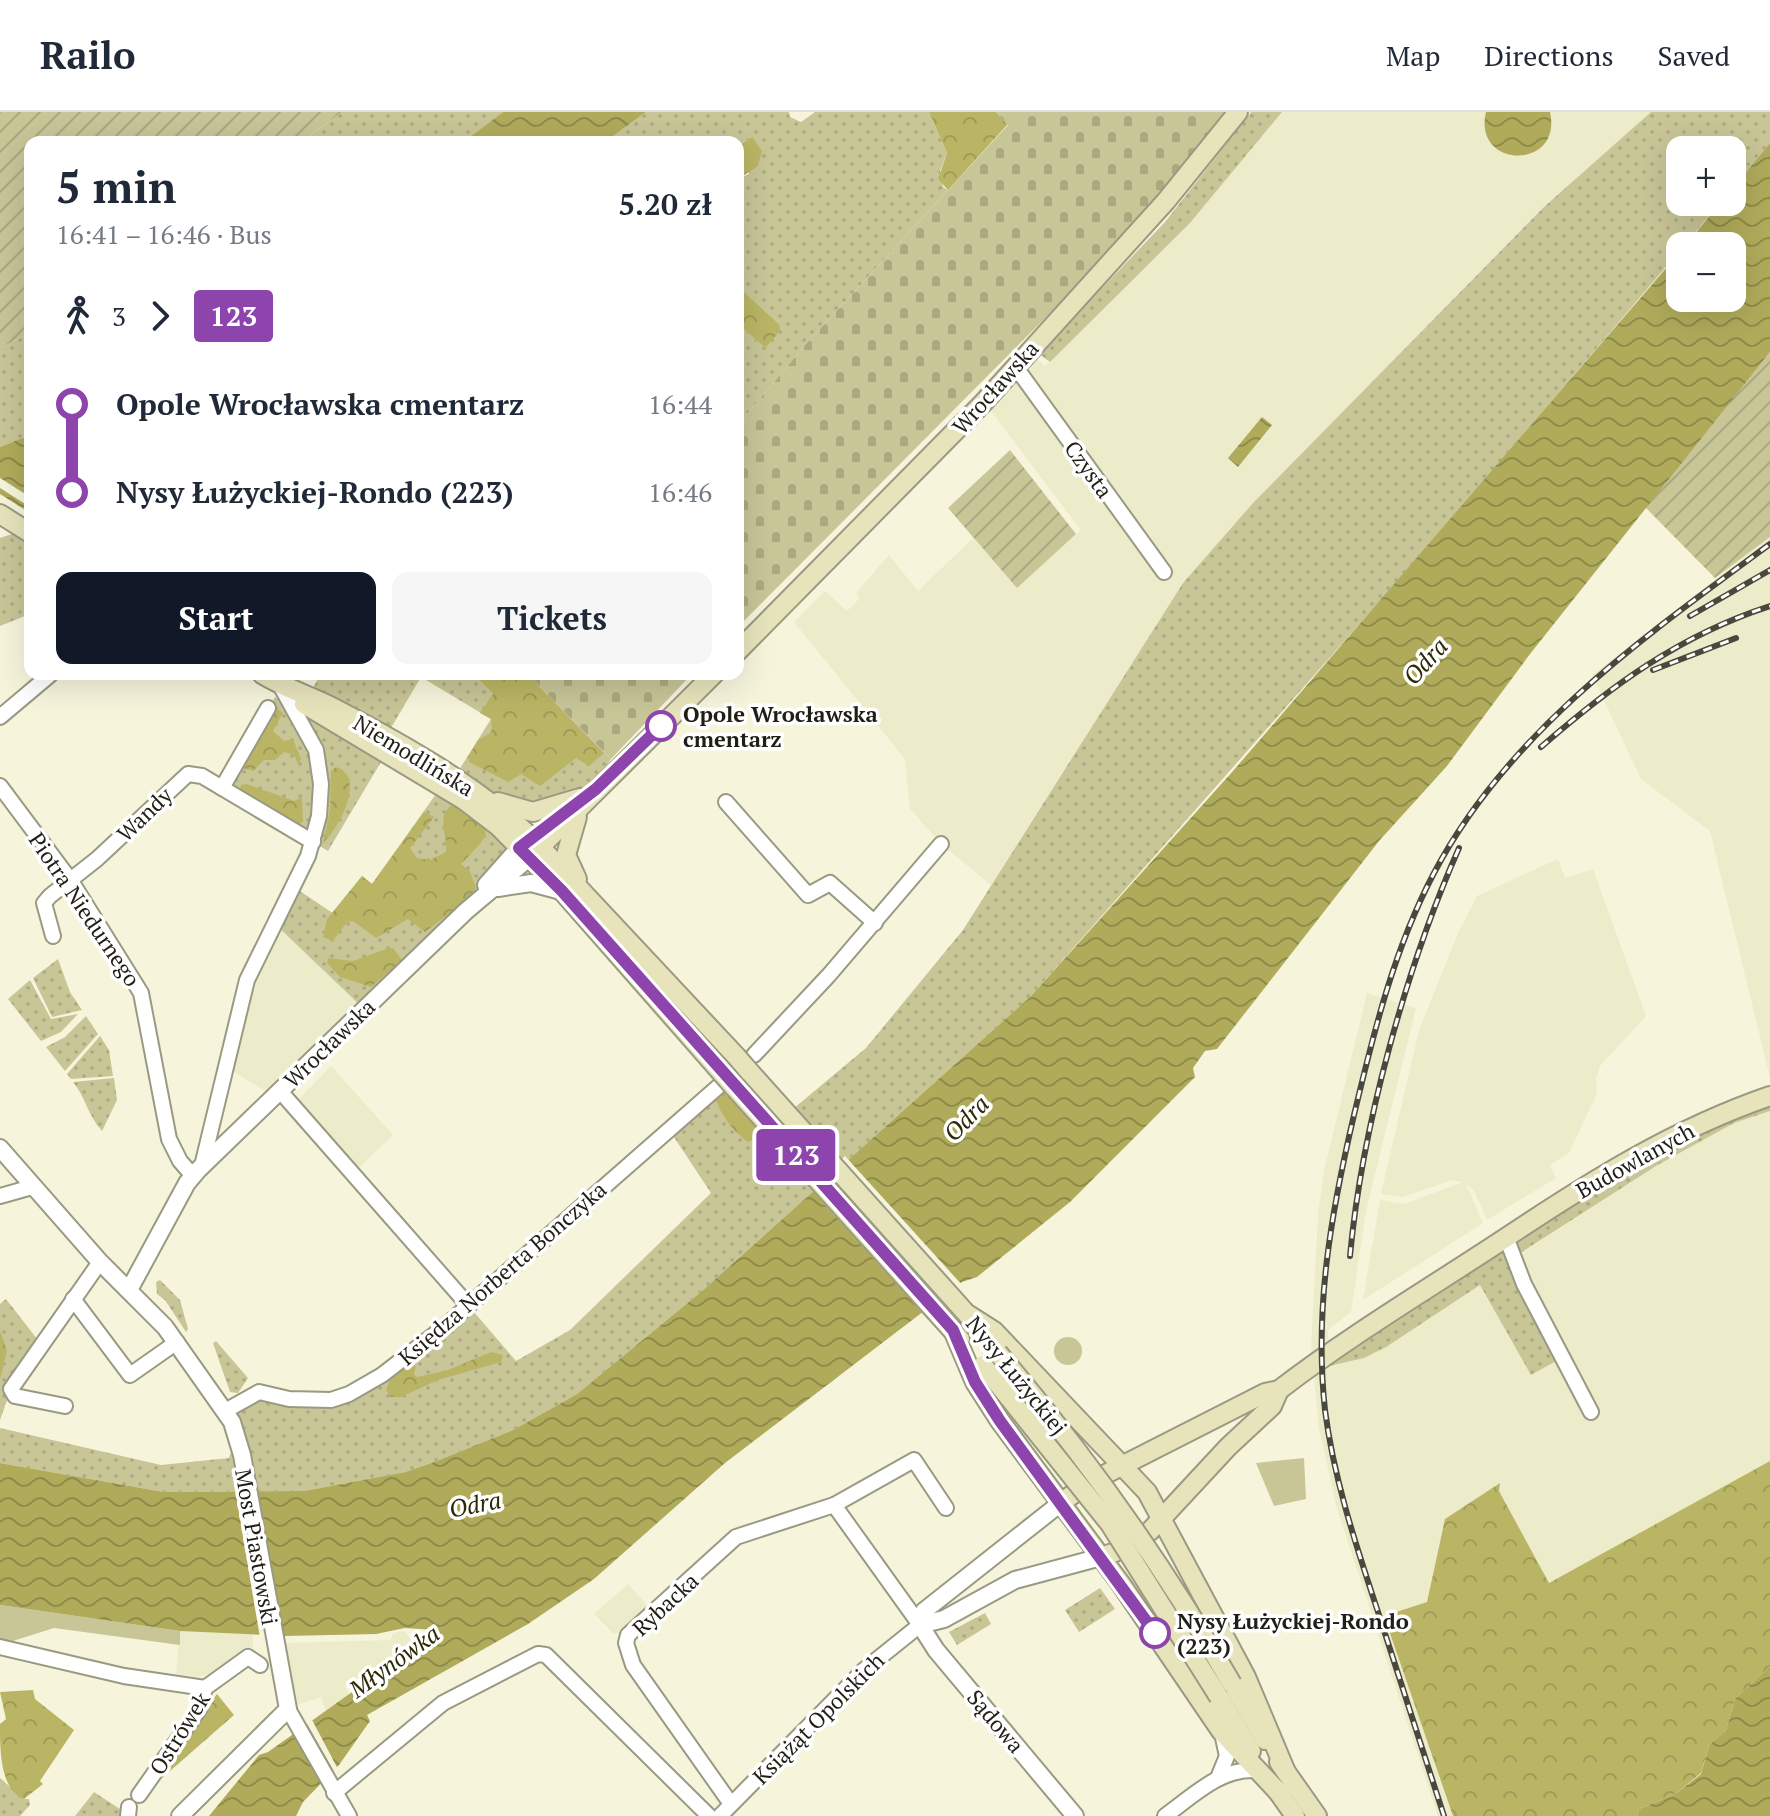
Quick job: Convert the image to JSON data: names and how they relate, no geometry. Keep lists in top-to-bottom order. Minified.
{"streets":{"main road":["Wrocławska","Niemodlińska","Budowlanych","Nysy Łużyckiej"],"street":["Czysta","Wandy","Piotra Niedurnego","Księdza Norberta Bonczyka","Most Piastowski","Rybacka","Książąt Opolskich","Sądowa","Ostrówek"]},"crossings":[["Wrocławska","Czysta"],["Wrocławska","Niemodlińska"],["Wrocławska","Piotra Niedurnego"],["Wrocławska","Nysy Łużyckiej"],["Wrocławska","Most Piastowski"],["Niemodlińska","Nysy Łużyckiej"],["Wandy","Piotra Niedurnego"],["Budowlanych","Książąt Opolskich"],["Księdza Norberta Bonczyka","Nysy Łużyckiej"],["Księdza Norberta Bonczyka","Most Piastowski"],["Rybacka","Książąt Opolskich"],["Książąt Opolskich","Sądowa"]],"water":["Odra","Młynówka"],"places":["Opole Wrocławska cmentarz","Nysy Łużyckiej-Rondo (223)"],"lines":["bus line 123"],"page":{"header":"Railo","nav":["Map","Directions","Saved"],"on_map":"123","map_buttons":["+","−"],"heading":["5 min","16:41 – 16:46 · Bus","5.20 zł"],"legs":["3","123"],"list":[{"name":"Opole Wrocławska cmentarz","value":"16:44"},{"name":"Nysy Łużyckiej-Rondo (223)","value":"16:46"}],"buttons":["Start","Tickets"]}}
